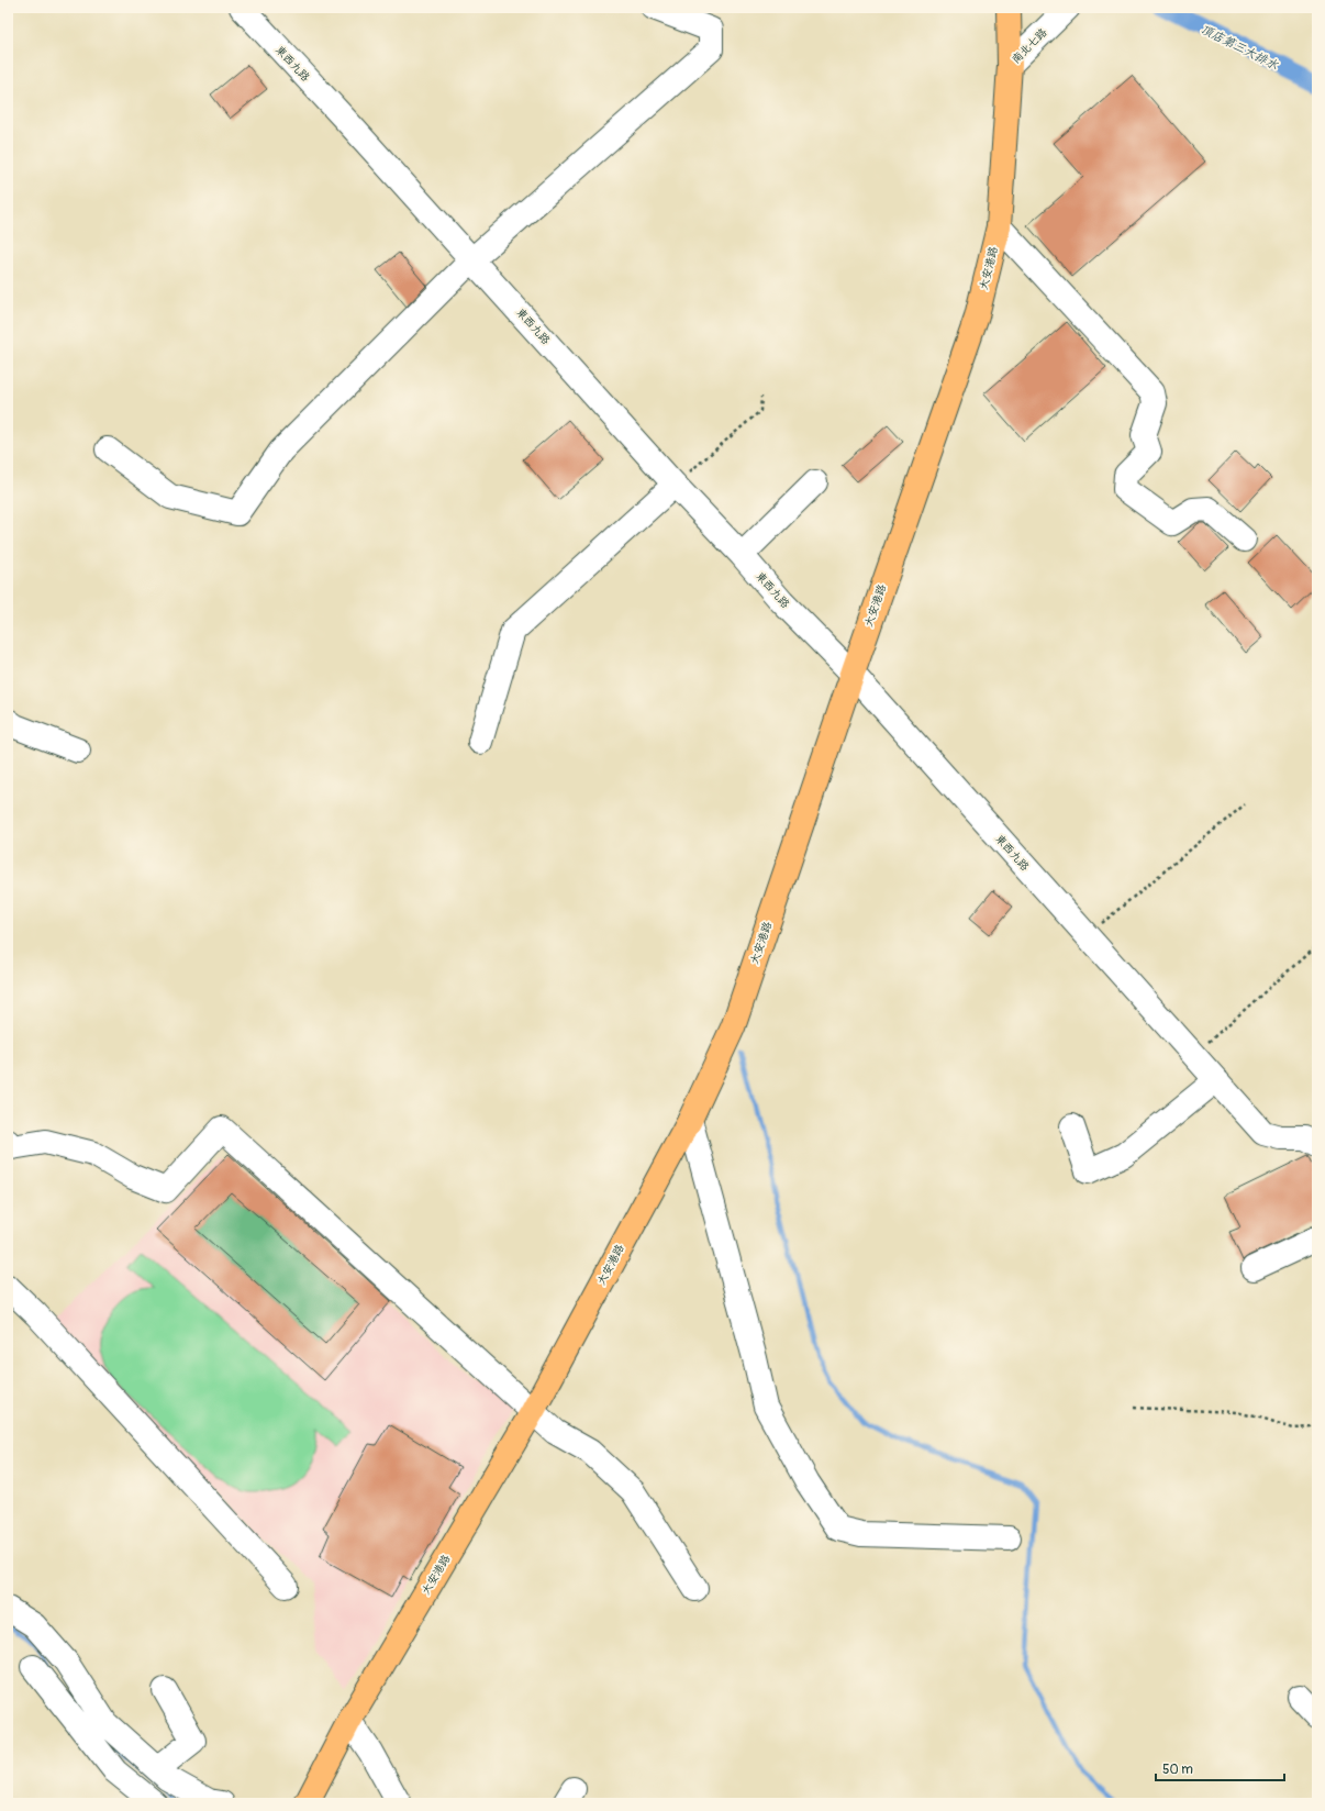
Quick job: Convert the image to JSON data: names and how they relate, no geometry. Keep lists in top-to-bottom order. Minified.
{"streets":{"main road":["大安港路"],"street":["南北七路","東西九路"]},"crossings":[["南北七路","大安港路"],["東西九路","大安港路"]],"water":["頂店第三大排水"],"scale_bar":"50 m"}
